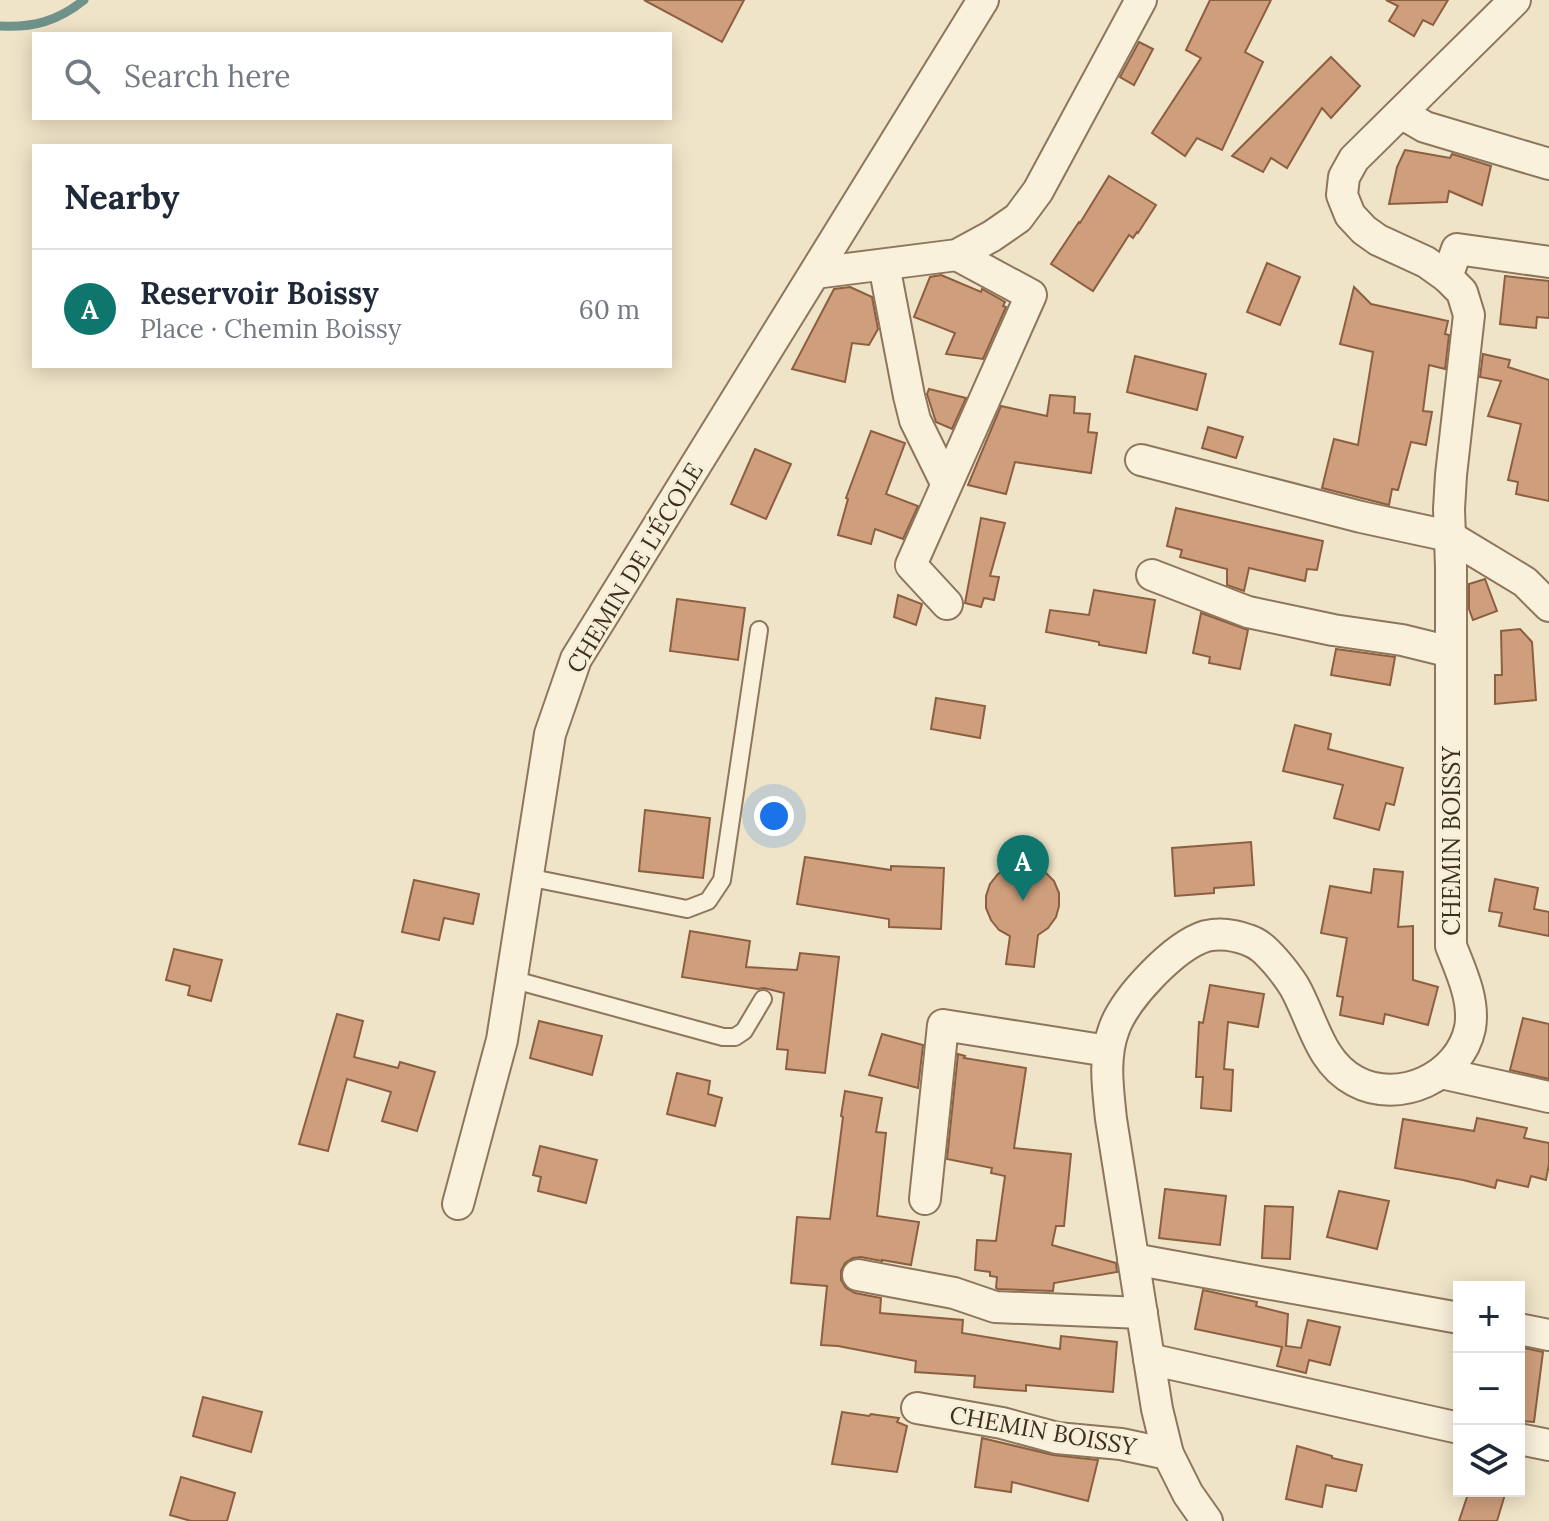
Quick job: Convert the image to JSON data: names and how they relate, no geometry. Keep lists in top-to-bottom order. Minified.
{"streets":{"street":["CHEMIN DE L'ÉCOLE","CHEMIN BOISSY"]},"page":{"search":"Search here","heading":"Nearby","list":[{"mark":"A","name":"Reservoir Boissy","note":"Place · Chemin Boissy","value":"60 m"}],"pins":"A","map_buttons":["+","−"]}}
